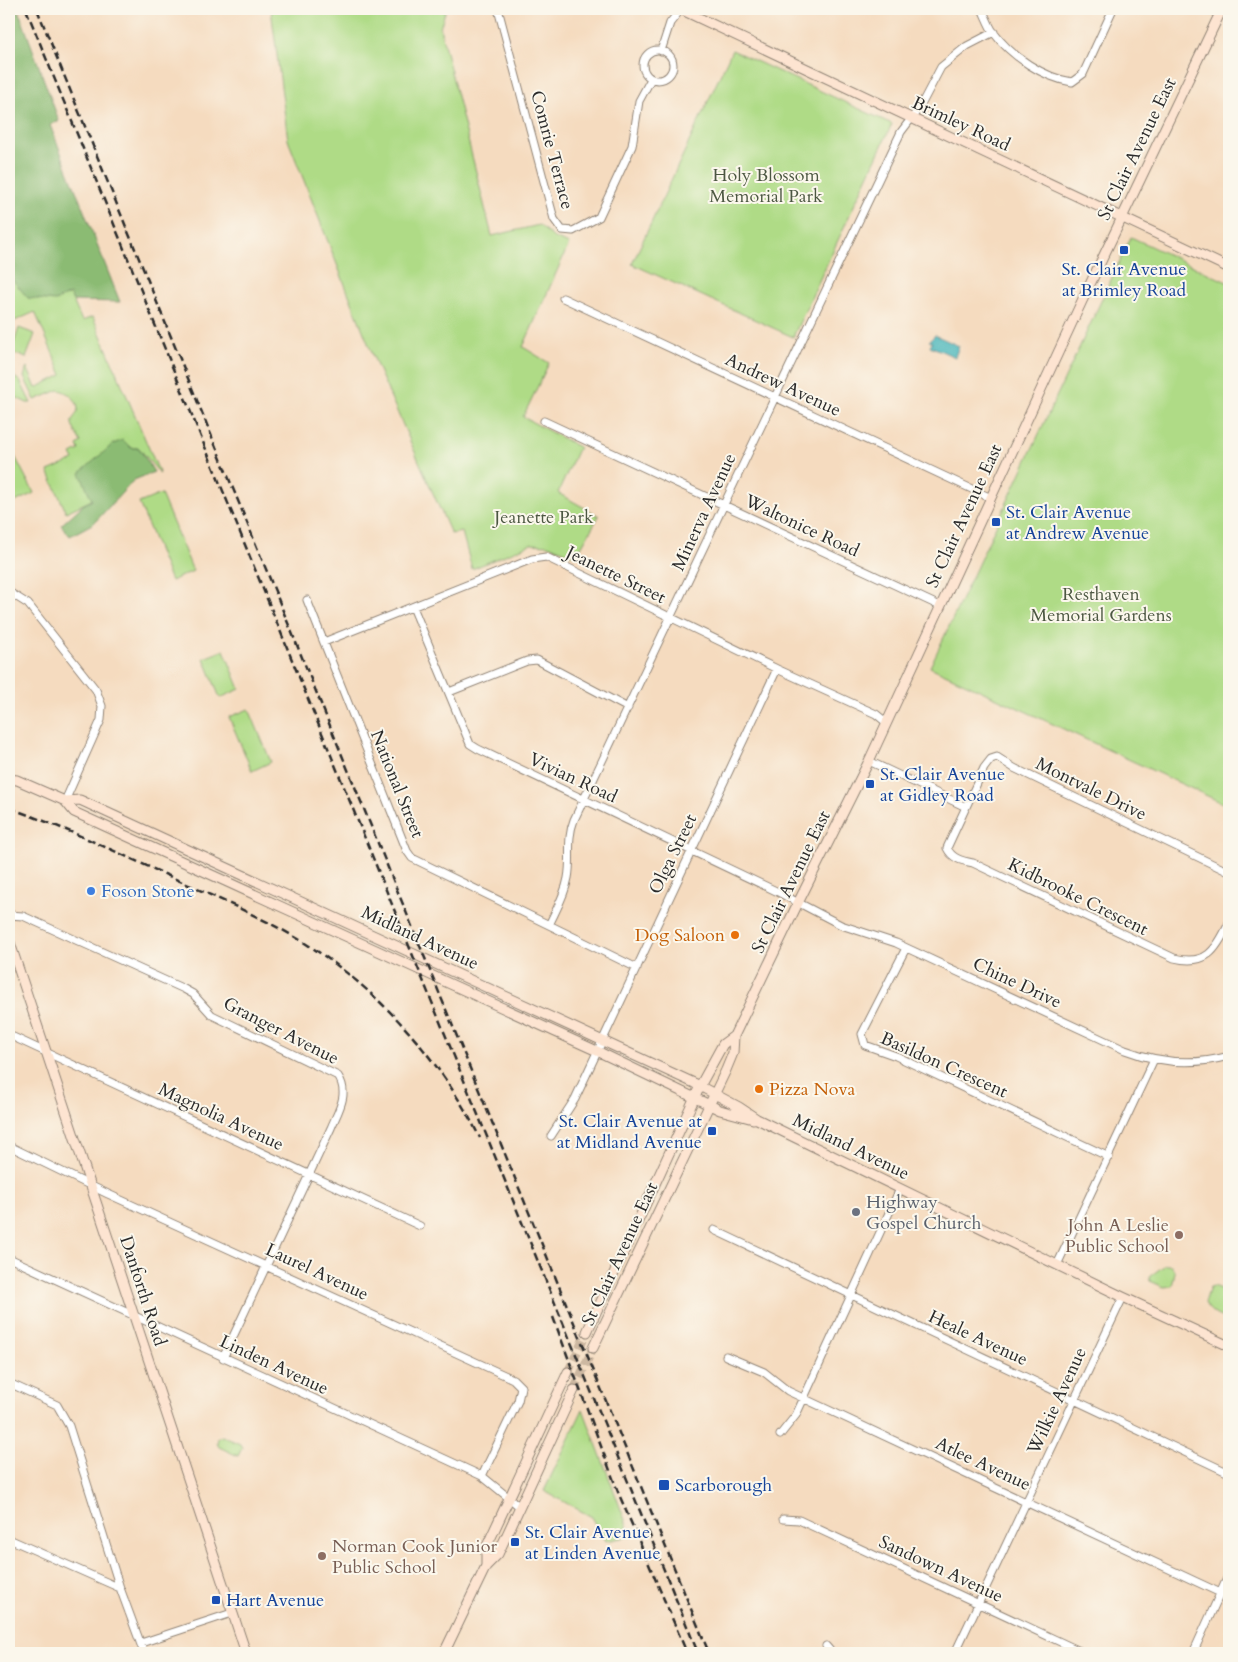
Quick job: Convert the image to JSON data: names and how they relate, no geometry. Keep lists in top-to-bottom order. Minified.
{"streets":{"main road":["Brimley Road","St Clair Avenue East","Midland Avenue","Danforth Road"],"street":["Comrie Terrace","Andrew Avenue","Minerva Avenue","Waltonice Road","Jeanette Street","Vivian Road","National Street","Montvale Drive","Olga Street","Kidbrooke Crescent","Chine Drive","Granger Avenue","Basildon Crescent","Magnolia Avenue","Laurel Avenue","Heale Avenue","Linden Avenue","Wilkie Avenue","Atlee Avenue","Sandown Avenue"]},"crossings":[["Brimley Road","St Clair Avenue East"],["Brimley Road","Minerva Avenue"],["St Clair Avenue East","Andrew Avenue"],["St Clair Avenue East","Waltonice Road"],["St Clair Avenue East","Jeanette Street"],["St Clair Avenue East","Vivian Road"],["St Clair Avenue East","Midland Avenue"],["St Clair Avenue East","Chine Drive"],["Andrew Avenue","Minerva Avenue"],["Minerva Avenue","Waltonice Road"],["Minerva Avenue","Jeanette Street"],["Minerva Avenue","Vivian Road"],["Minerva Avenue","National Street"],["Jeanette Street","Vivian Road"],["Jeanette Street","National Street"],["Jeanette Street","Olga Street"],["Vivian Road","Olga Street"],["Vivian Road","Chine Drive"],["National Street","Olga Street"],["Montvale Drive","Kidbrooke Crescent"],["Olga Street","Midland Avenue"],["Midland Avenue","Wilkie Avenue"],["Chine Drive","Basildon Crescent"],["Granger Avenue","Magnolia Avenue"],["Granger Avenue","Laurel Avenue"],["Granger Avenue","Linden Avenue"],["Magnolia Avenue","Danforth Road"],["Laurel Avenue","Danforth Road"],["Laurel Avenue","Linden Avenue"],["Danforth Road","Linden Avenue"],["Heale Avenue","Wilkie Avenue"],["Wilkie Avenue","Atlee Avenue"],["Wilkie Avenue","Sandown Avenue"]],"parks":["Holy Blossom Memorial Park","Jeanette Park","Resthaven Memorial Gardens"],"places":{"transit":["St. Clair Avenue at Brimley Road","St. Clair Avenue at Andrew Avenue","St. Clair Avenue at Gidley Road","St. Clair Avenue at at Midland Avenue","Scarborough","St. Clair Avenue at Linden Avenue","Hart Avenue"],"other":["Foson Stone","Dog Saloon","Pizza Nova","Highway Gospel Church","John A Leslie Public School","Norman Cook Junior Public School"]}}
